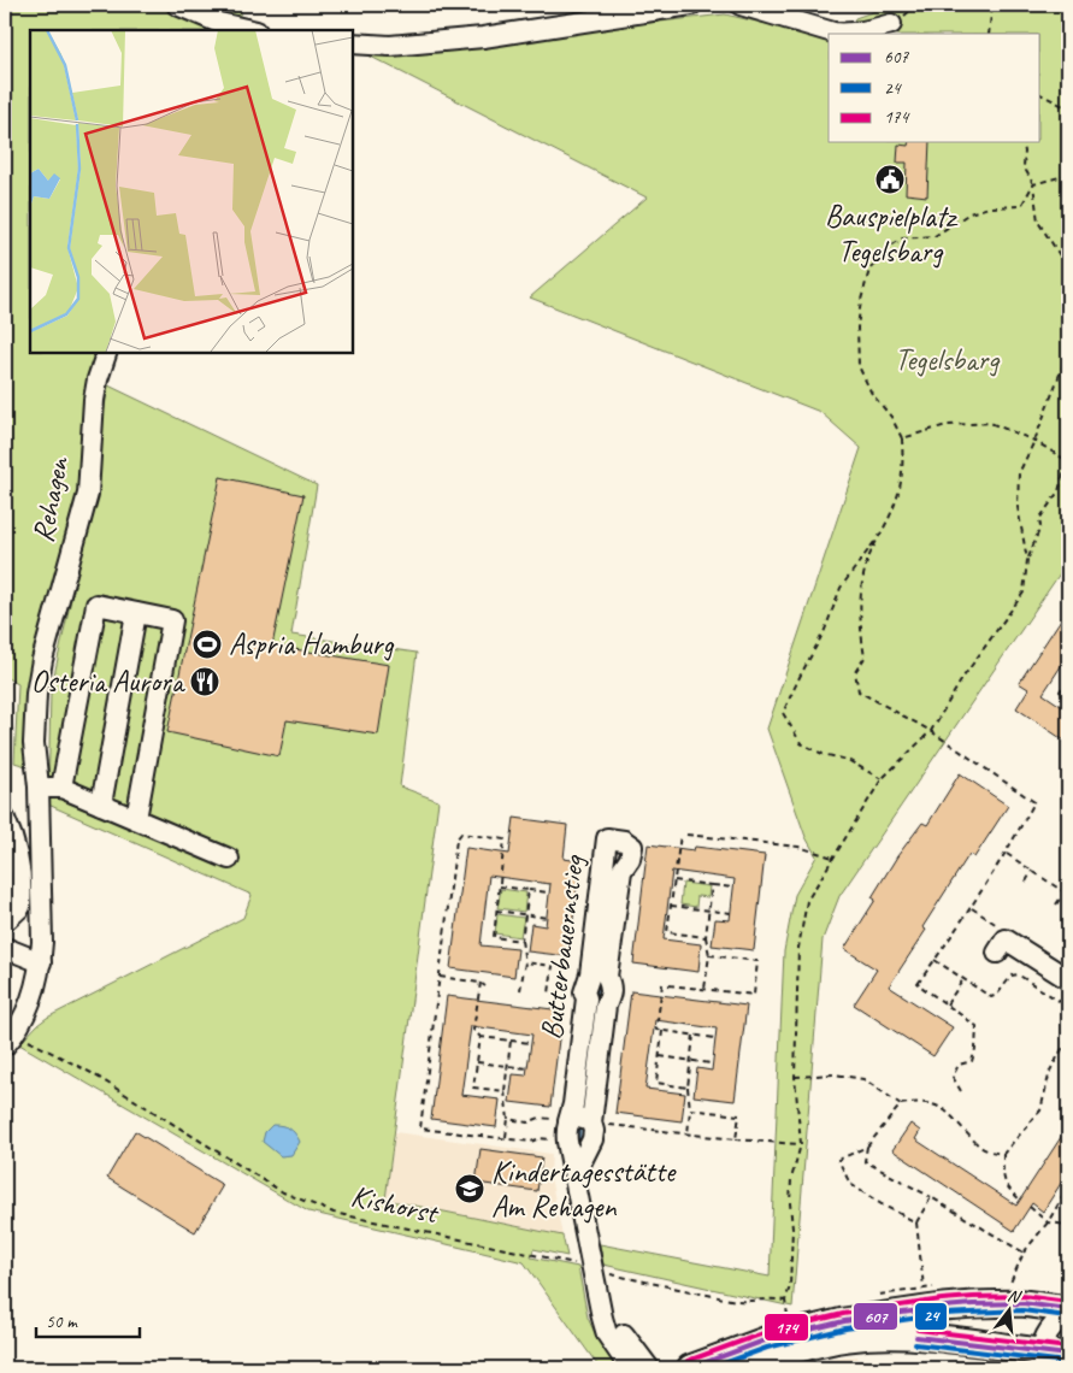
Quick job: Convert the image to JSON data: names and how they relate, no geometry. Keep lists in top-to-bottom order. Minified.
{"streets":{"street":["Rehagen","Butterbauernstieg"],"path":["Kishorst"]},"crossings":[["Rehagen","Kishorst"],["Butterbauernstieg","Kishorst"]],"parks":["Tegelsbarg"],"places":{"public building":["Bauspielplatz Tegelsbarg"],"sports":["Aspria Hamburg"],"restaurant":["Osteria Aurora"],"school or university":["Kindertagesstätte Am Rehagen"]},"lines":["transit line 174","transit line 607","transit line 24"],"legend":["607","24","174"],"scale_bar":"50 m","north":"top"}
